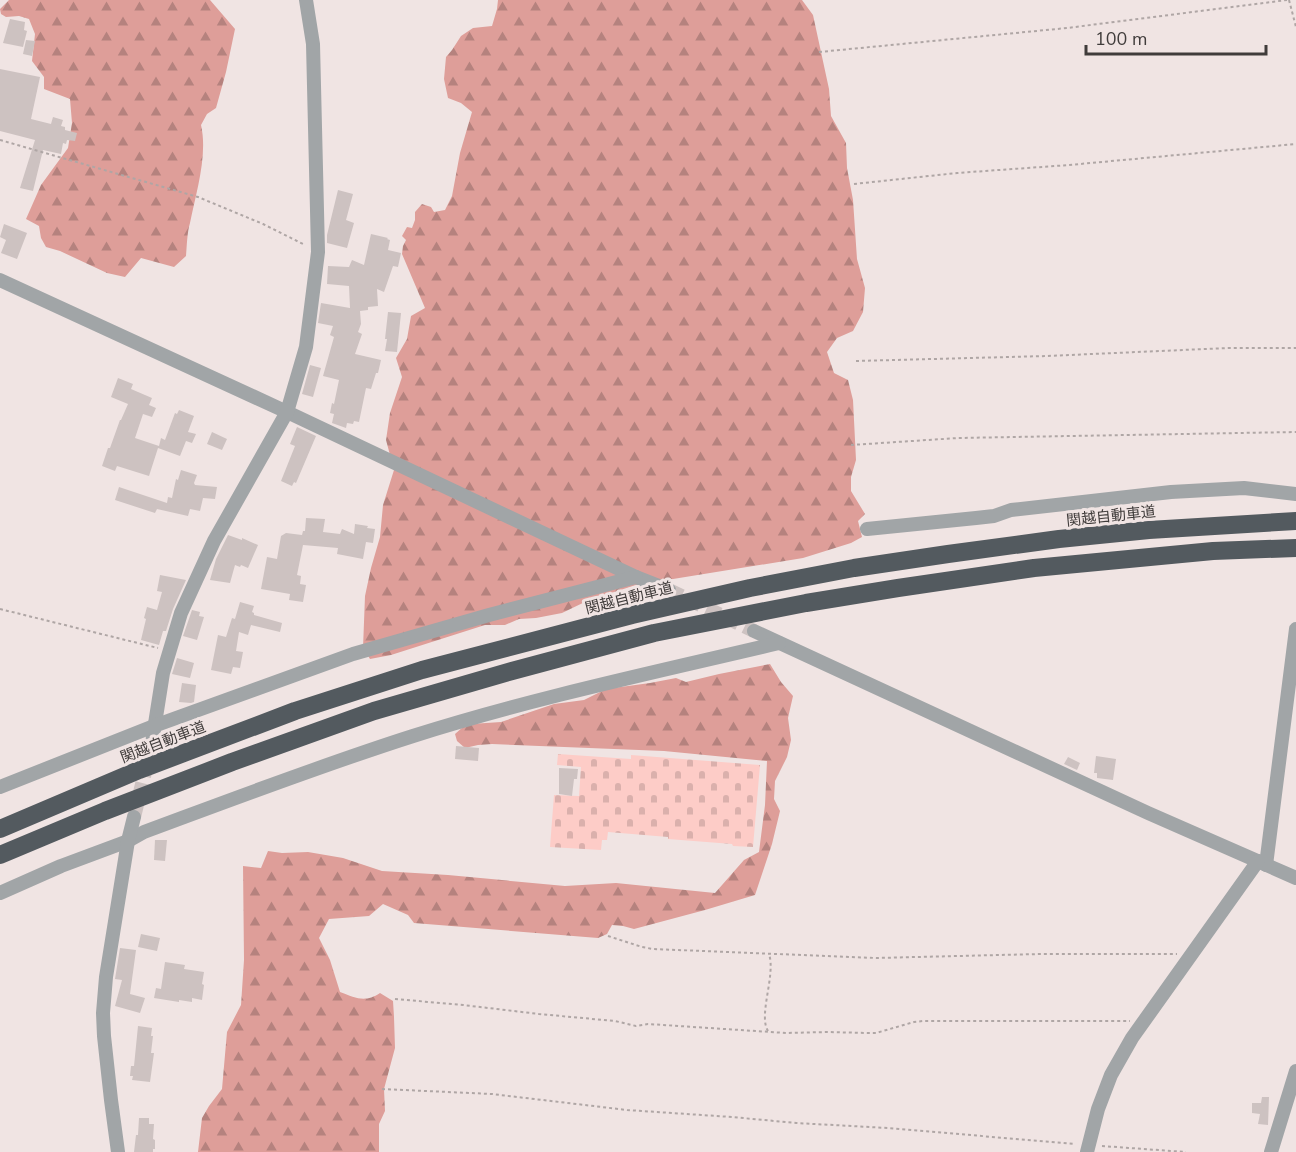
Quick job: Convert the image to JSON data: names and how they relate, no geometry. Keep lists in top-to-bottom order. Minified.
{"streets":{"highway":["関越自動車道"]},"scale_bar":"100 m"}
